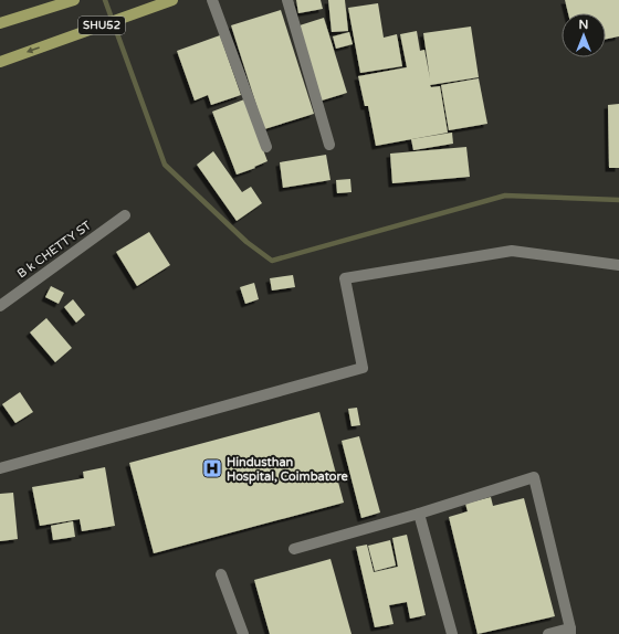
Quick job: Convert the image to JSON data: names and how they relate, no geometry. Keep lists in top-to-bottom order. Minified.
{"streets":{"main road":["SHU52"],"street":["B k CHETTY ST"]},"places":{"hospital":["Hindusthan Hospital, Coimbatore"]},"north":"top"}
